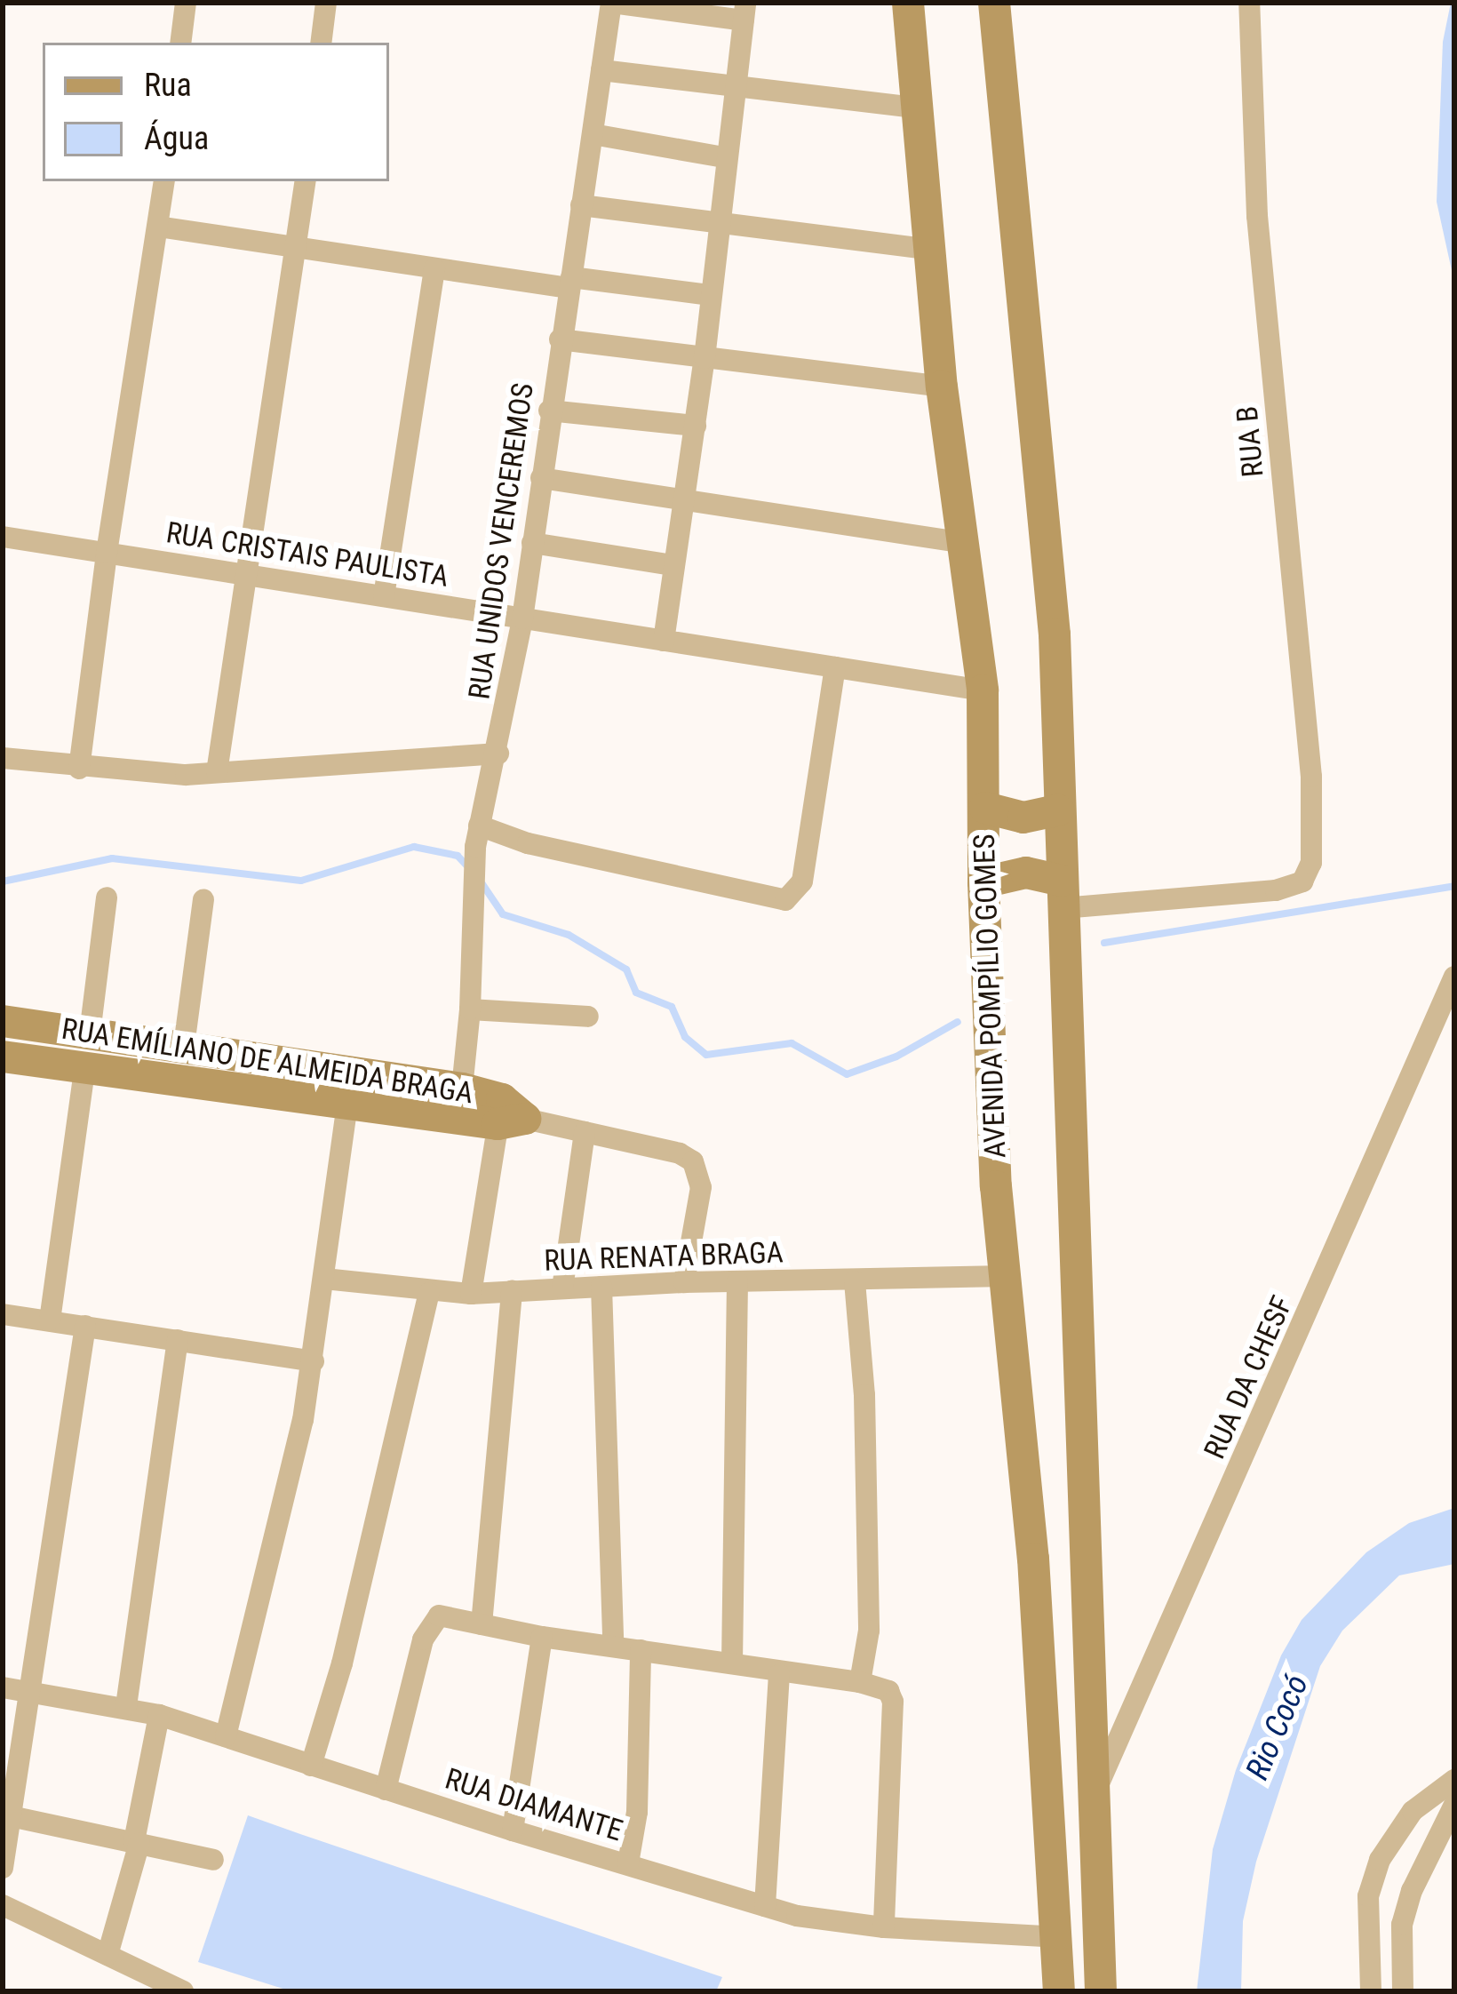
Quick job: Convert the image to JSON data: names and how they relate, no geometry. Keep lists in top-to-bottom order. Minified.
{"streets":{"main road":["AVENIDA POMPÍLIO GOMES","RUA EMÍLIANO DE ALMEIDA BRAGA"],"street":["RUA B","RUA UNIDOS VENCEREMOS","RUA CRISTAIS PAULISTA","RUA RENATA BRAGA","RUA DA CHESF","RUA DIAMANTE"]},"crossings":[["RUA UNIDOS VENCEREMOS","RUA CRISTAIS PAULISTA"],["RUA UNIDOS VENCEREMOS","RUA EMÍLIANO DE ALMEIDA BRAGA"],["RUA CRISTAIS PAULISTA","AVENIDA POMPÍLIO GOMES"],["AVENIDA POMPÍLIO GOMES","RUA RENATA BRAGA"],["AVENIDA POMPÍLIO GOMES","RUA DIAMANTE"],["RUA EMÍLIANO DE ALMEIDA BRAGA","RUA RENATA BRAGA"]],"water":["Rio Cocó"],"legend":["Rua","Água"]}
